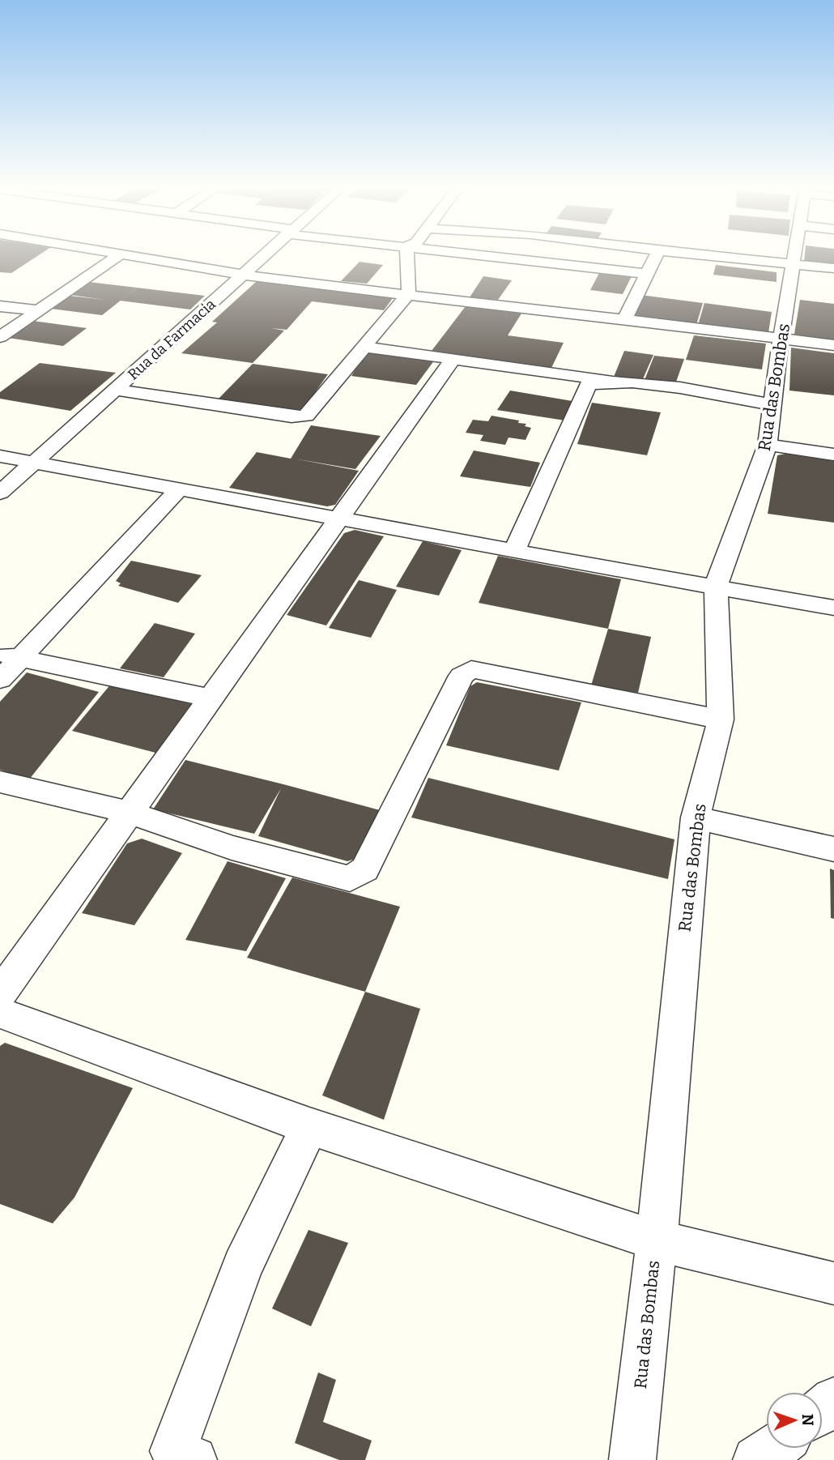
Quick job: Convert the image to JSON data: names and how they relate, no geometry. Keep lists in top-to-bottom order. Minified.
{"streets":{"street":["Rua da Farmacia","Rua das Bombas"]},"north":"right"}
